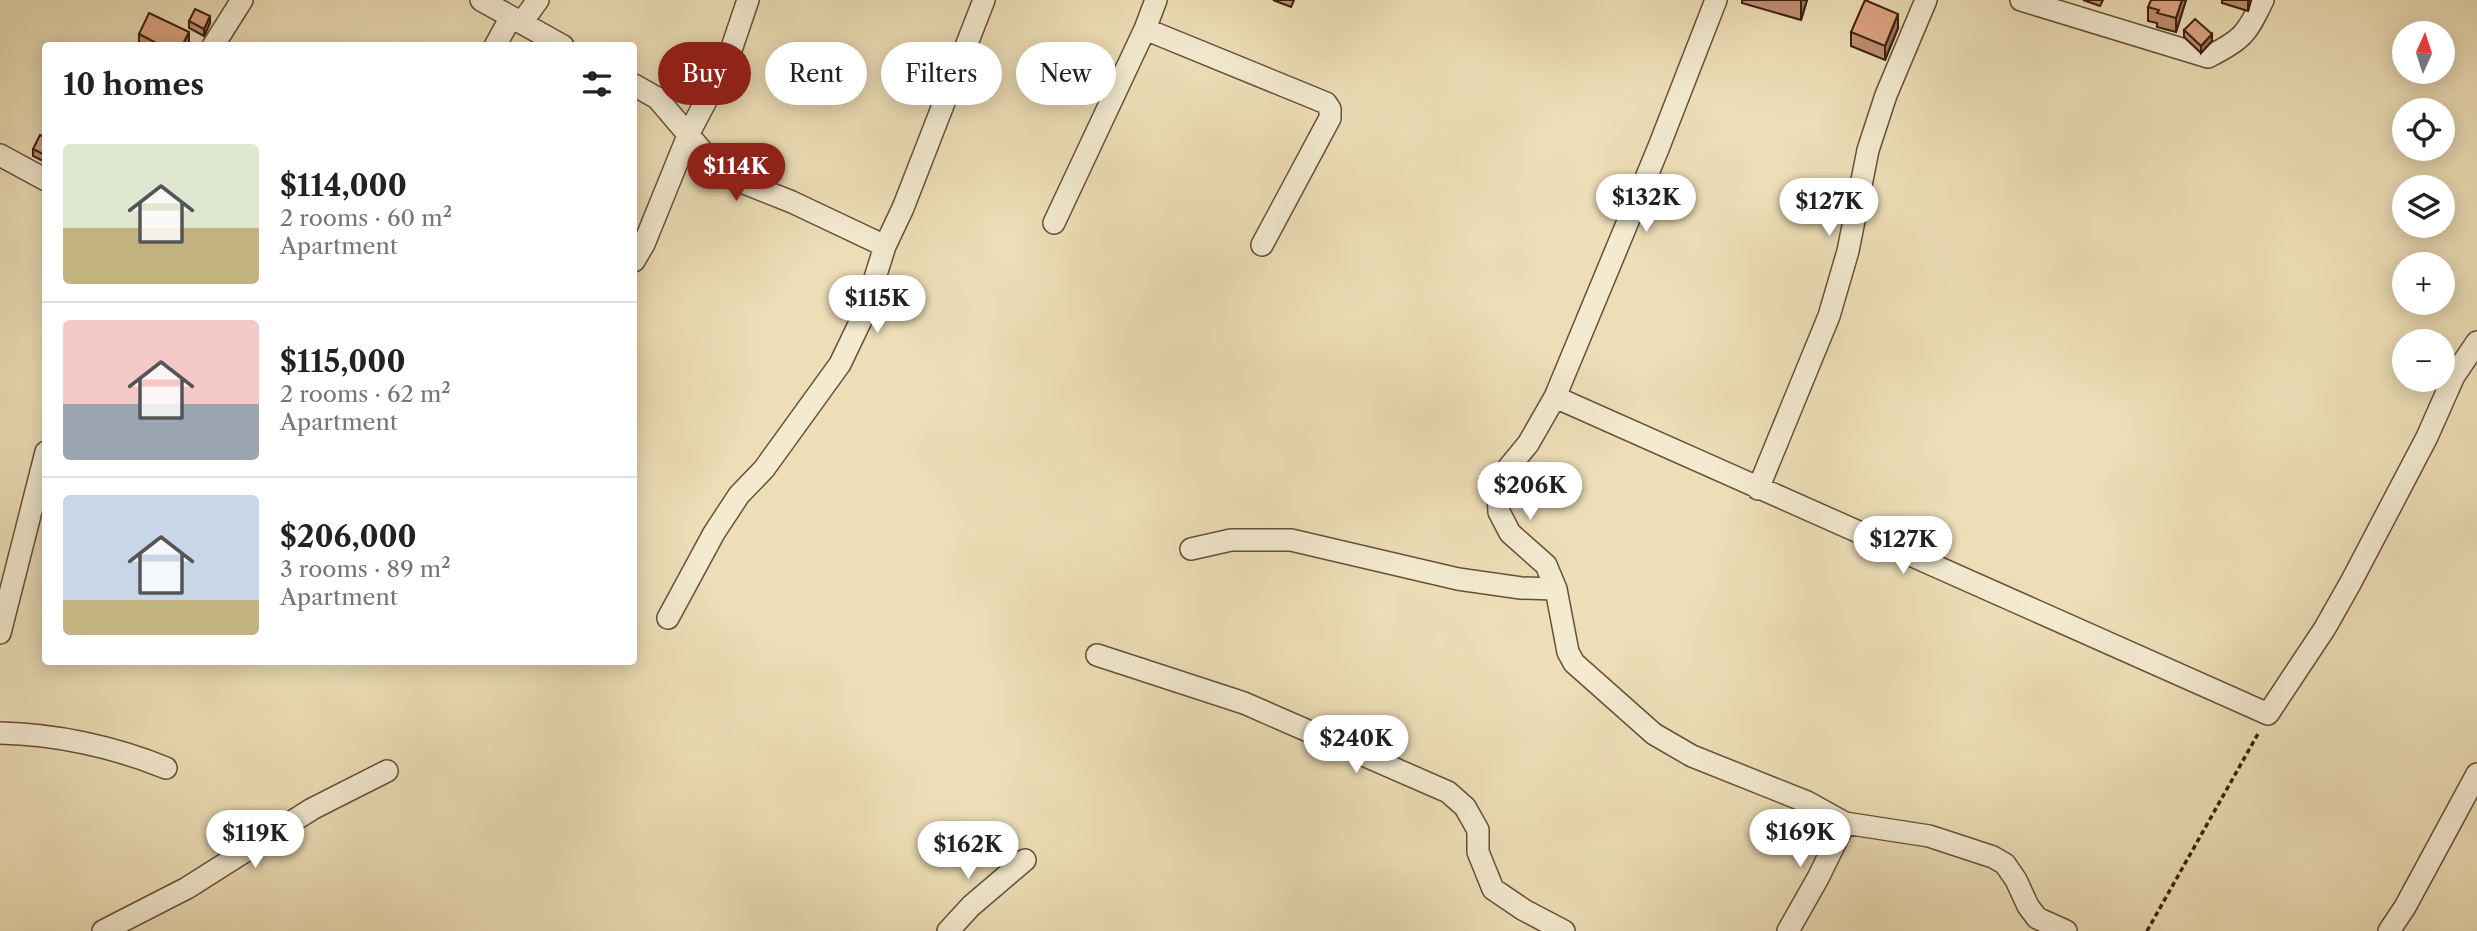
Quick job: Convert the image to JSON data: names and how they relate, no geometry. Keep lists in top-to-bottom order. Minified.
{"north":"top","page":{"map_buttons":["+","−"],"chip":["Buy","Rent","Filters","New"],"heading":"10 homes","list":[{"name":"$114,000","note":"2 rooms · 60 m² · Apartment"},{"name":"$115,000","note":"2 rooms · 62 m² · Apartment"},{"name":"$206,000","note":"3 rooms · 89 m² · Apartment"}],"price":["$114K","$132K","$127K","$115K","$206K","$127K","$240K","$169K","$119K","$162K"]}}
